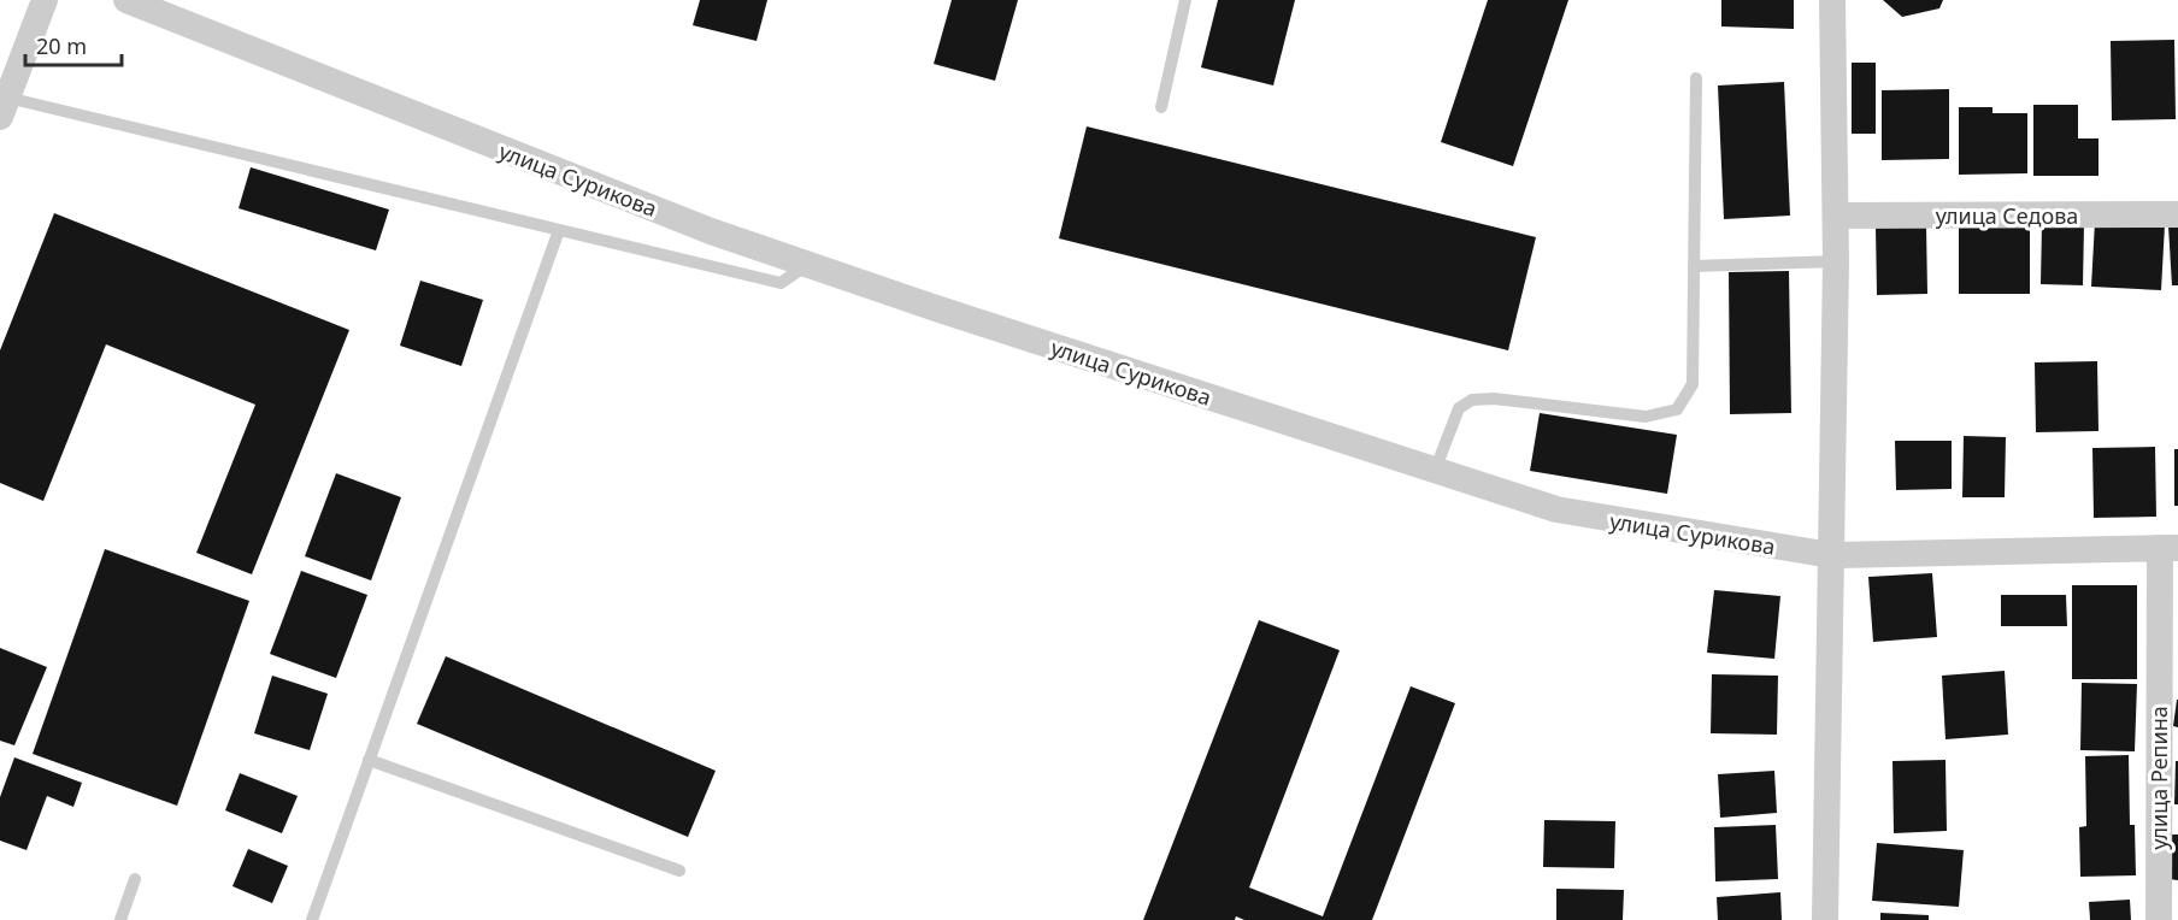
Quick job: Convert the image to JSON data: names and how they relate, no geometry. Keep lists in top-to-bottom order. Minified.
{"streets":{"street":["улица Сурикова","улица Седова","улица Репина"]},"crossings":[["улица Сурикова","улица Репина"]],"scale_bar":"20 m"}
